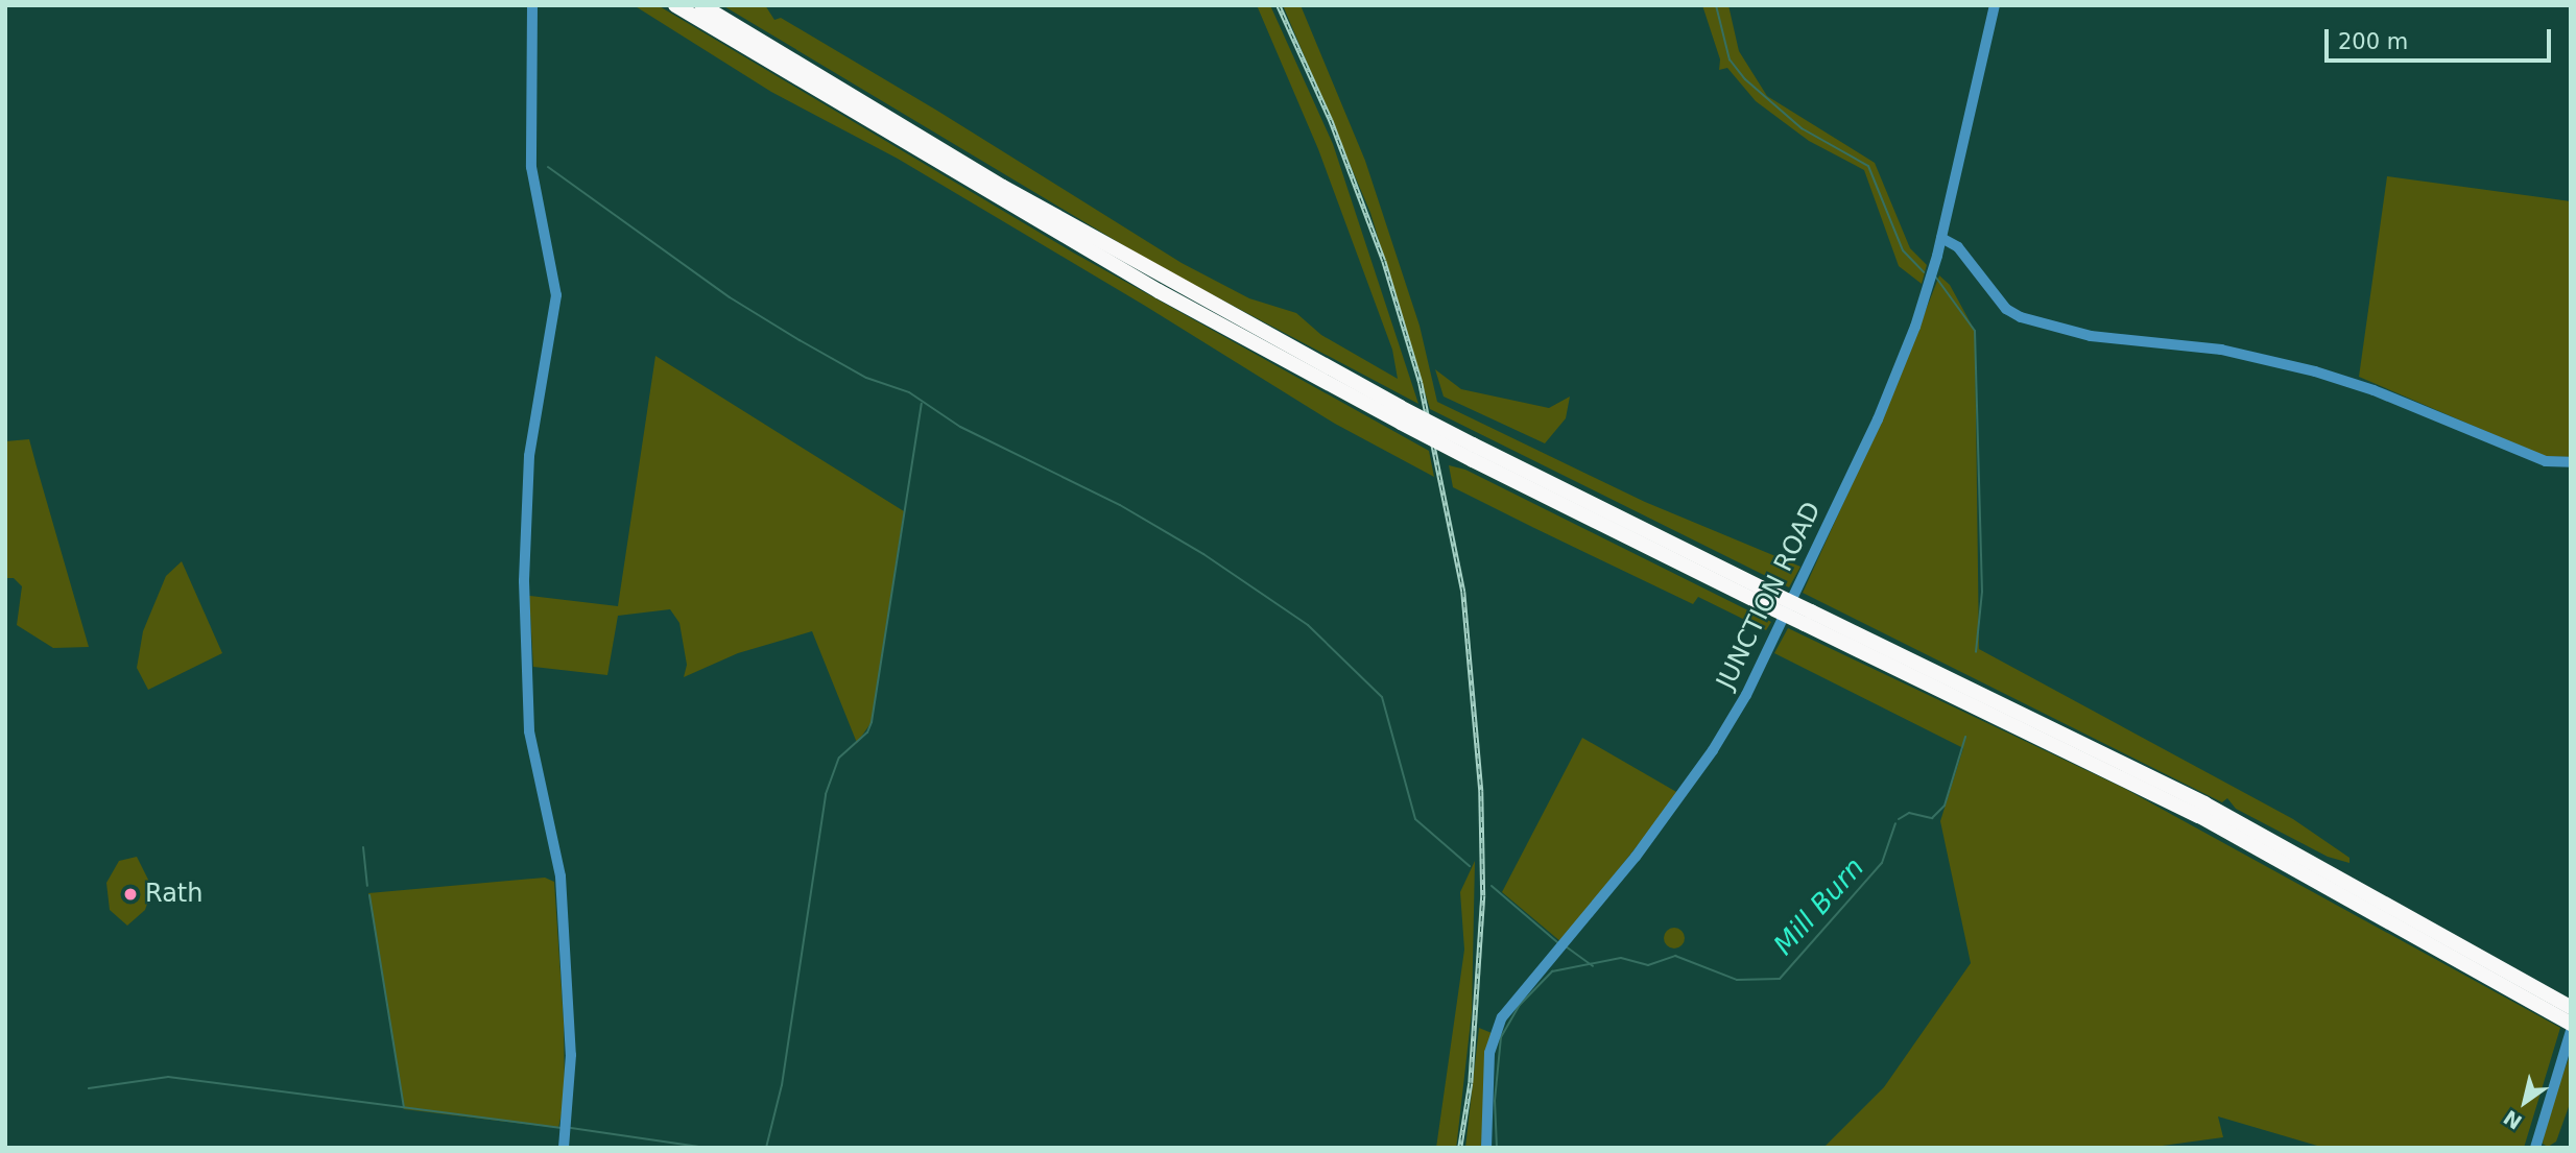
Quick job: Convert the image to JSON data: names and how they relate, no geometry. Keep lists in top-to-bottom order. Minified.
{"streets":{"street":["JUNCTION ROAD"]},"water":["Mill Burn"],"places":["Rath"],"scale_bar":"200 m","north":"bottom left"}
